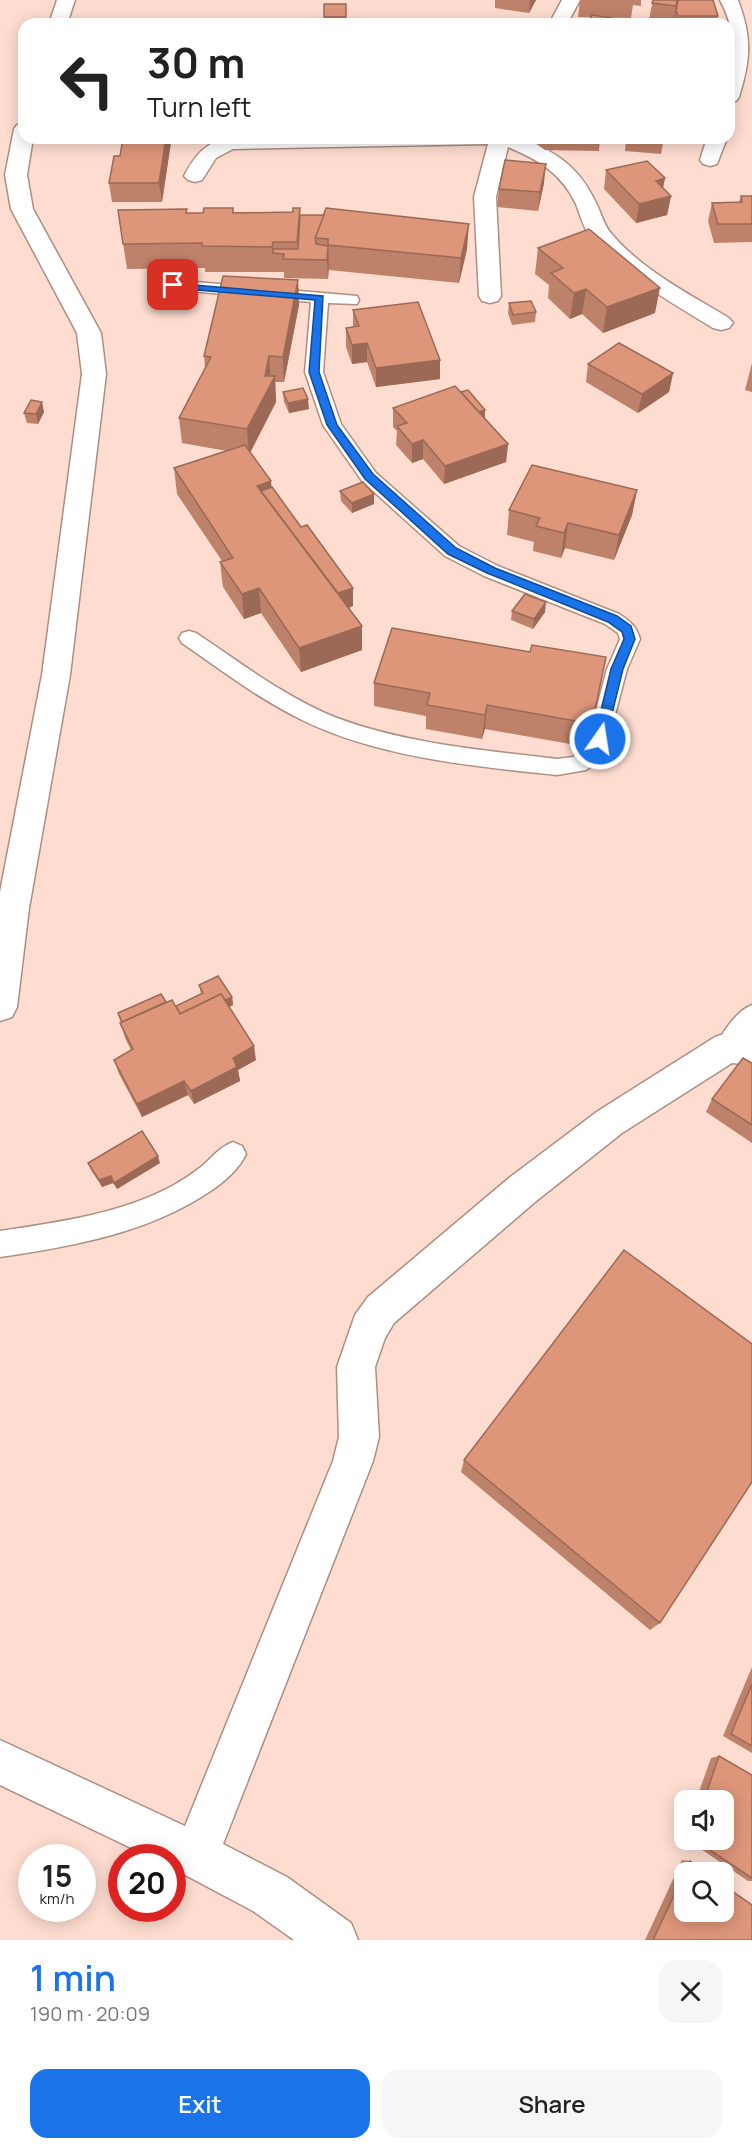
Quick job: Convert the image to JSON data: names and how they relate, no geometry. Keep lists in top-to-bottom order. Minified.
{"page":{"turn":["30 m","Turn left"],"speed":"15 km/h","limit":"20","heading":["1 min","190 m · 20:09"],"buttons":["Exit","Share"]}}
